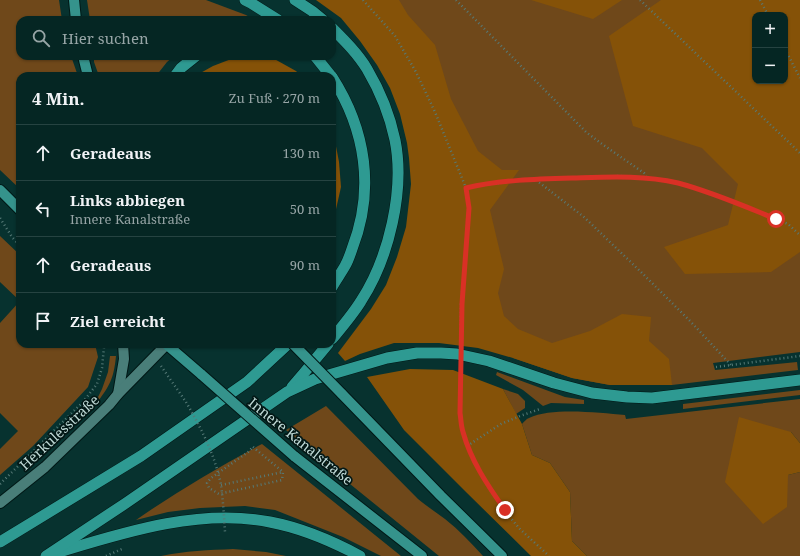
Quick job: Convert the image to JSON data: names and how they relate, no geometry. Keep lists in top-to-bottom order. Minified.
{"streets":{"main road":["Innere Kanalstraße"],"street":["Herkulesstraße"]},"page":{"map_buttons":["+","−"],"search":"Hier suchen","heading":["4 Min.","Zu Fuß · 270 m"],"list":[["Geradeaus","130 m"],["Links abbiegen","Innere Kanalstraße","50 m"],["Geradeaus","90 m"],"Ziel erreicht"]}}
